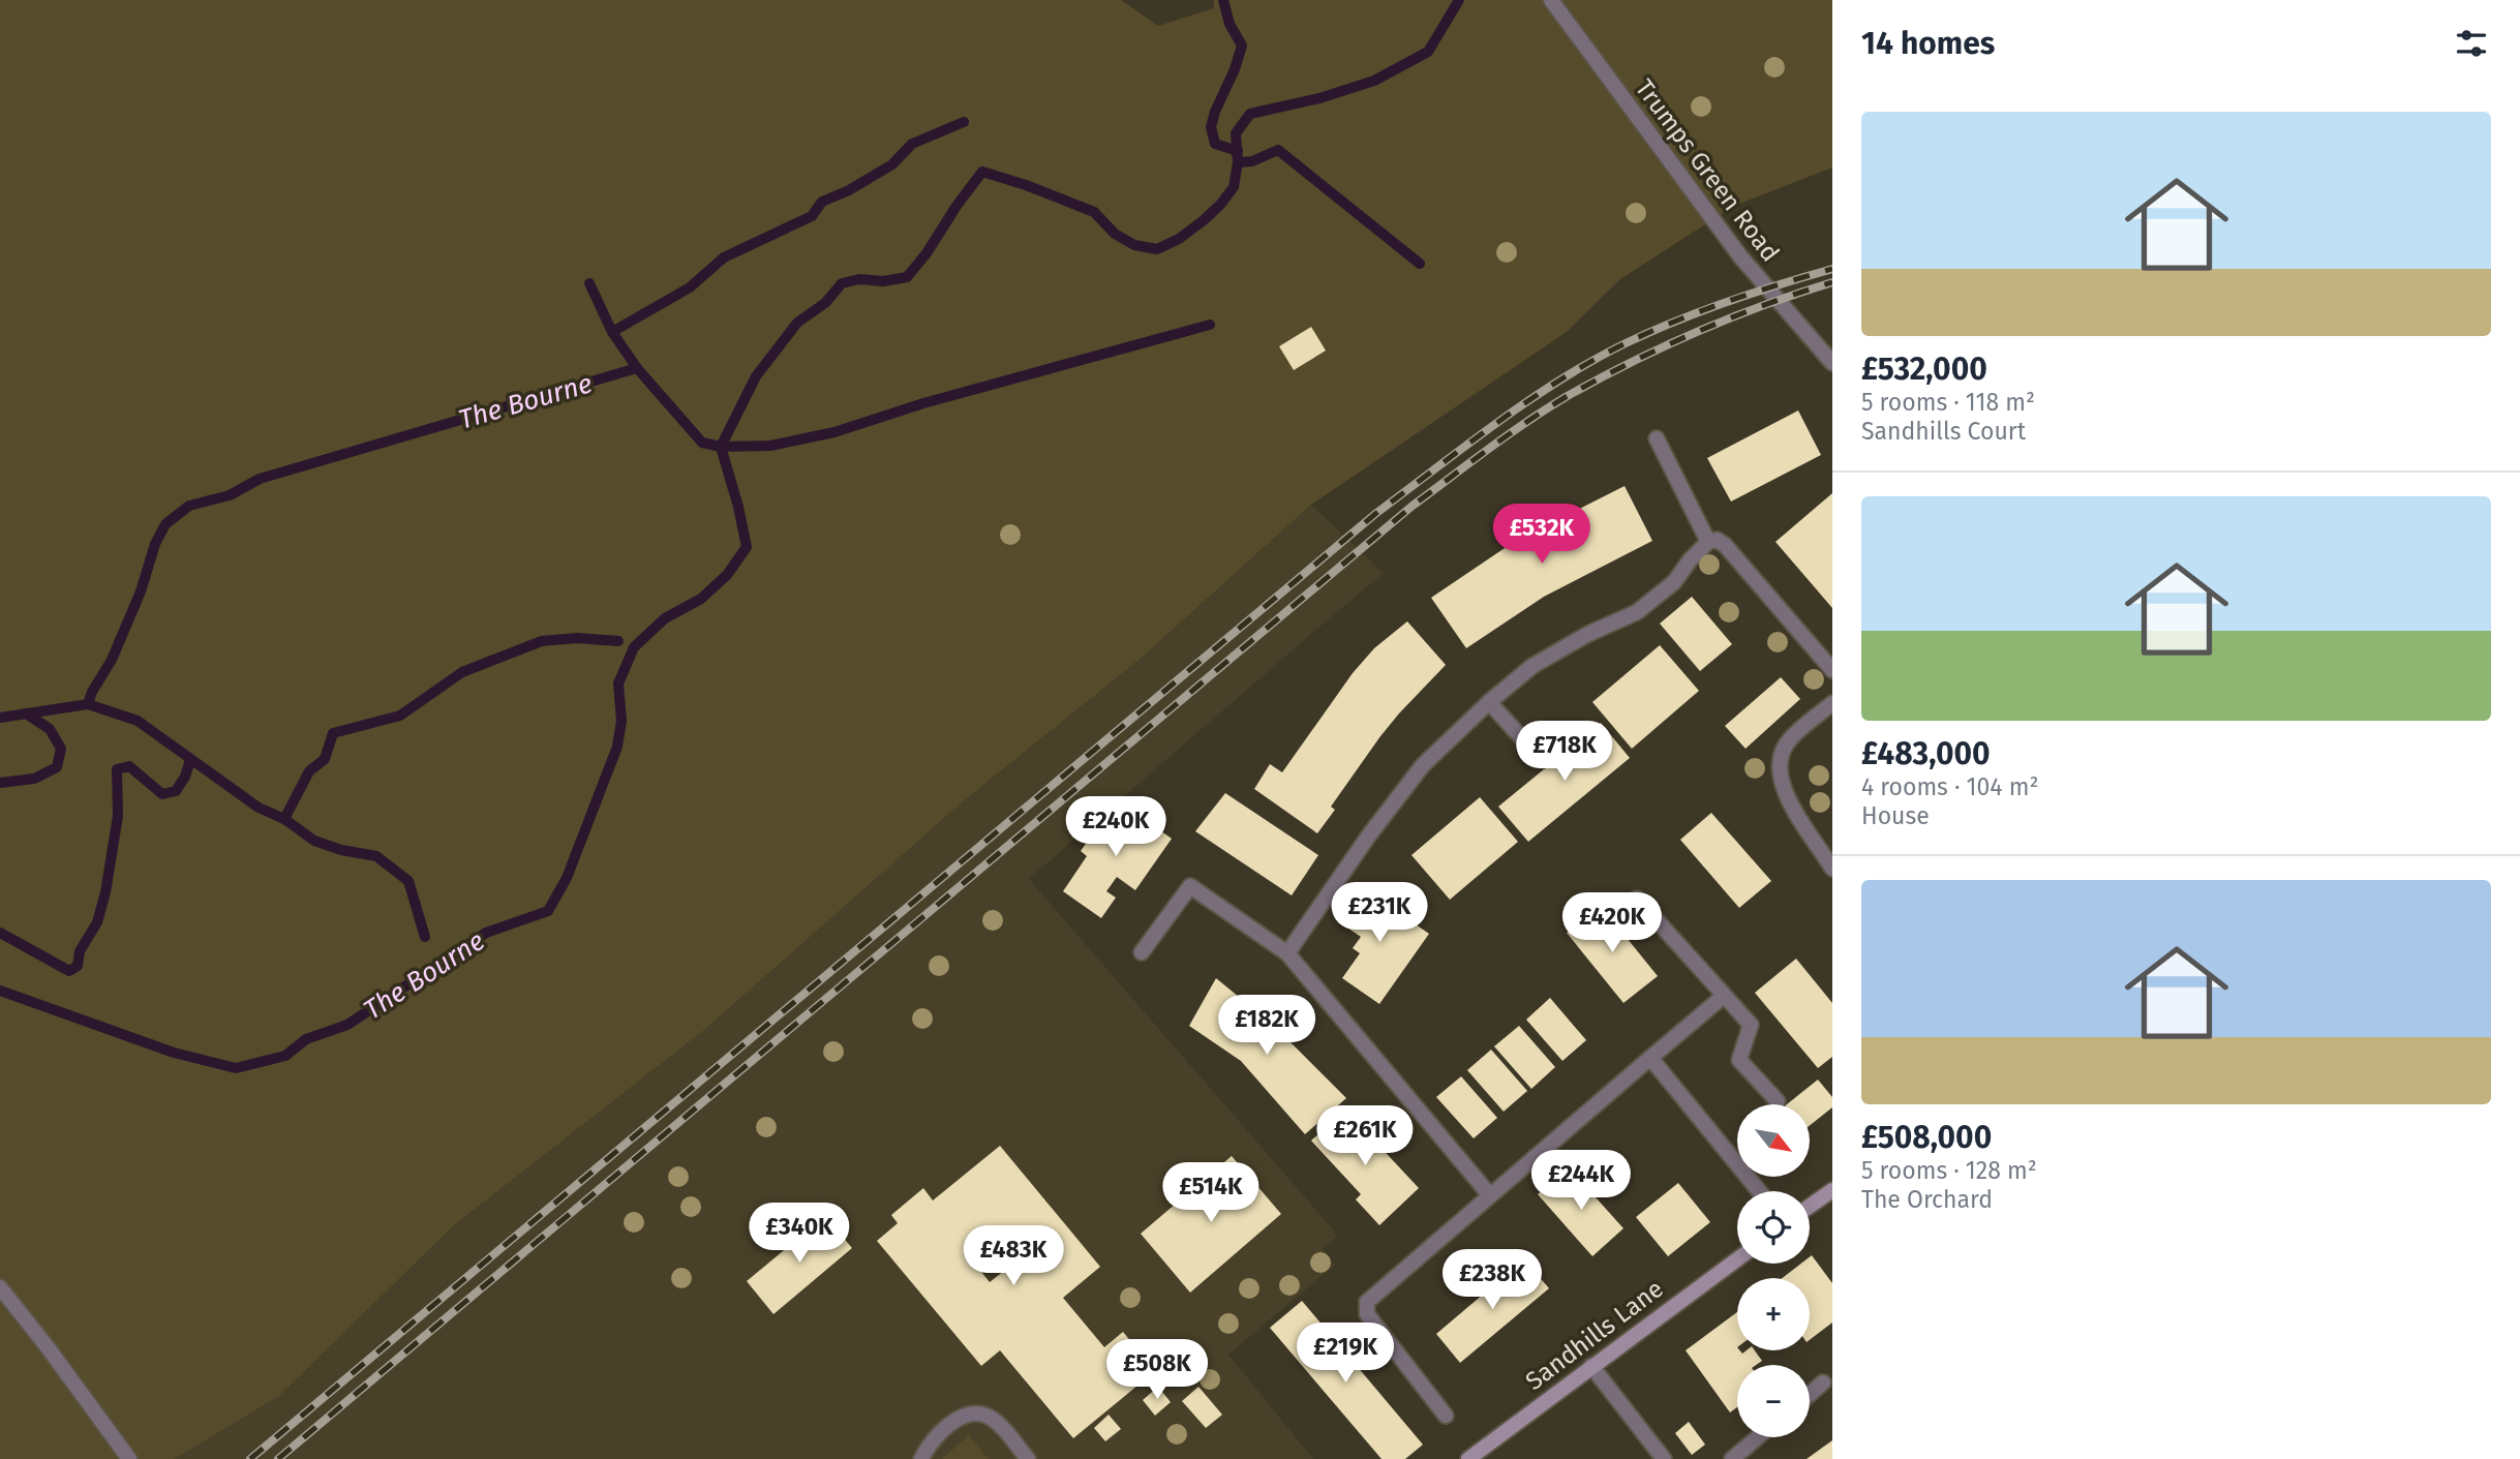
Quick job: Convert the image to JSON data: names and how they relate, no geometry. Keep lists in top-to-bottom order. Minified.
{"streets":{"main road":["Sandhills Lane"],"street":["Trumps Green Road"]},"water":["The Bourne"],"north":"bottom right","page":{"heading":"14 homes","list":[{"name":"£532,000","note":"5 rooms · 118 m² · Sandhills Court"},{"name":"£483,000","note":"4 rooms · 104 m² · House"},{"name":"£508,000","note":"5 rooms · 128 m² · The Orchard"}],"price":["£532K","£718K","£240K","£231K","£420K","£182K","£261K","£244K","£514K","£340K","£483K","£238K","£219K","£508K"],"map_buttons":["+","−"]}}
